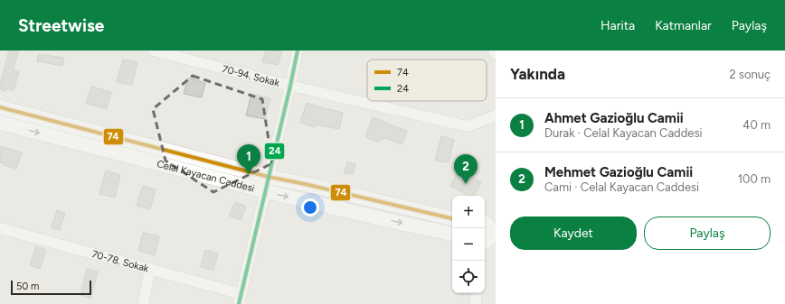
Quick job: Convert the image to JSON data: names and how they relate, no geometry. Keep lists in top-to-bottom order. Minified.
{"streets":{"street":["70-94. Sokak","Celal Kayacan Caddesi","70-78. Sokak"]},"lines":["transit line 24","transit line 74"],"legend":["74","24"],"scale_bar":"50 m","page":{"header":"Streetwise","nav":["Harita","Katmanlar","Paylaş"],"heading":["Yakında","2 sonuç"],"list":[{"mark":"1","name":"Ahmet Gazioğlu Camii","note":"Durak · Celal Kayacan Caddesi","value":"40 m"},{"mark":"2","name":"Mehmet Gazioğlu Camii","note":"Cami · Celal Kayacan Caddesi","value":"100 m"}],"pins":["1","2"],"map_buttons":["+","−"],"buttons":["Kaydet","Paylaş"],"scale":"50 m"}}
